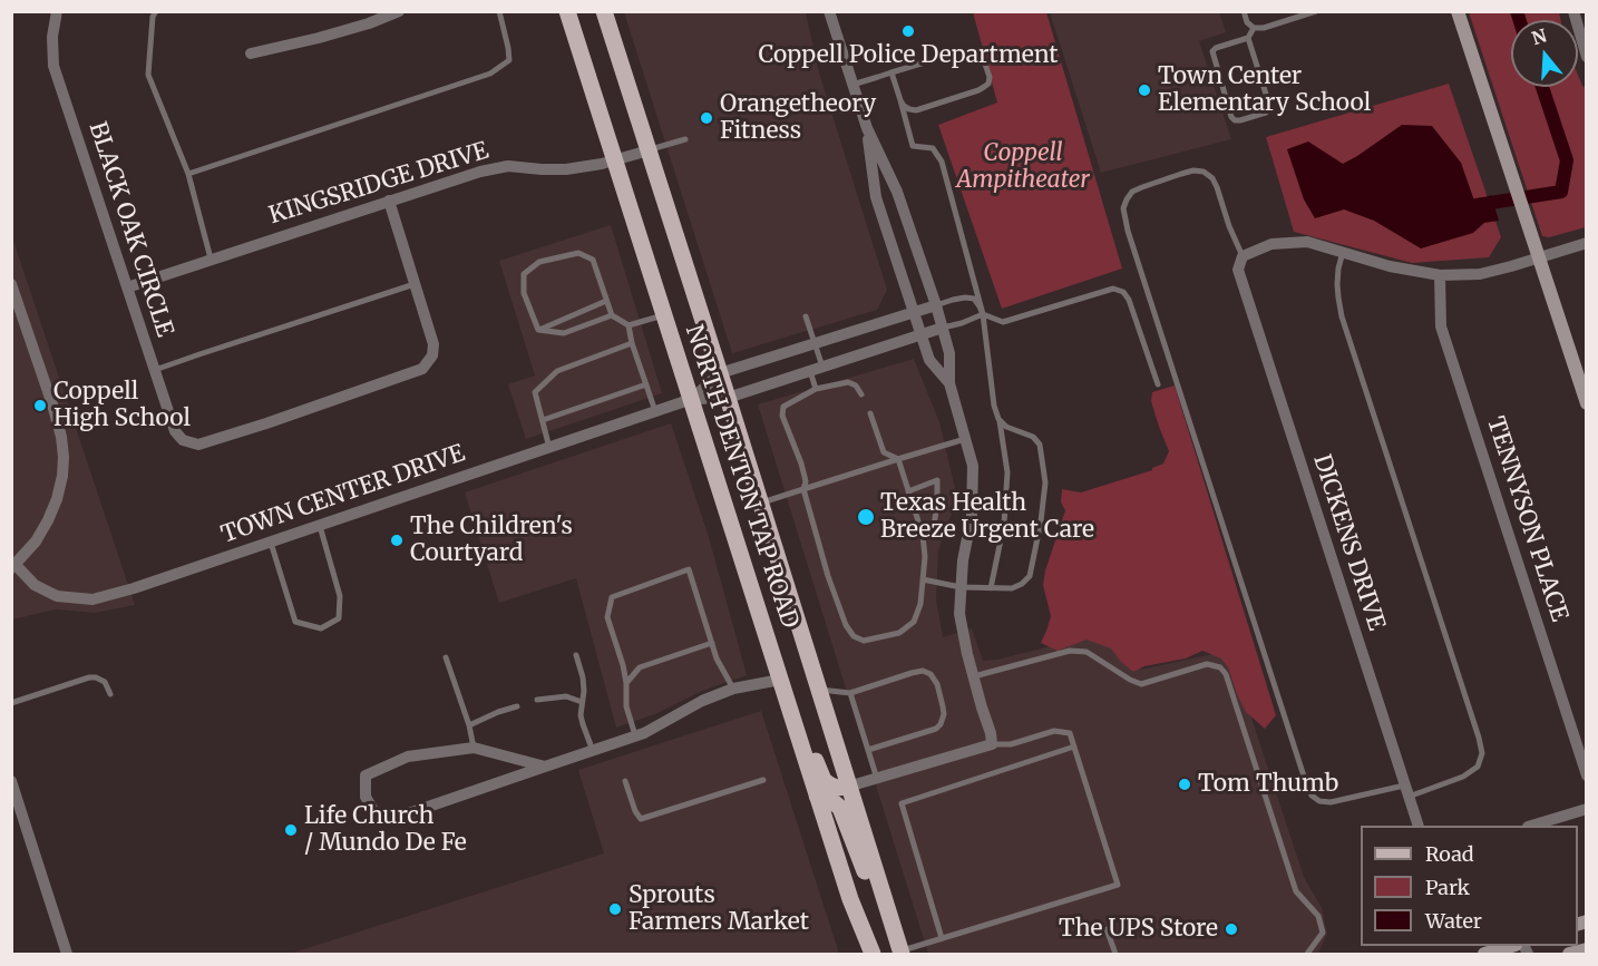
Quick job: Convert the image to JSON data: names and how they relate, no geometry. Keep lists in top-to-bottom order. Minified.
{"streets":{"main road":["NORTH DENTON TAP ROAD"],"street":["KINGSRIDGE DRIVE","BLACK OAK CIRCLE","TOWN CENTER DRIVE","TENNYSON PLACE","DICKENS DRIVE"]},"crossings":[["KINGSRIDGE DRIVE","BLACK OAK CIRCLE"],["KINGSRIDGE DRIVE","NORTH DENTON TAP ROAD"],["NORTH DENTON TAP ROAD","TOWN CENTER DRIVE"]],"parks":["Coppell Ampitheater"],"places":["Coppell Police Department","Town Center Elementary School","Orangetheory Fitness","Coppell High School","Texas Health Breeze Urgent Care","The Children's Courtyard","Tom Thumb","Life Church / Mundo De Fe","Sprouts Farmers Market","The UPS Store"],"legend":["Road","Park","Water"],"north":"top"}
